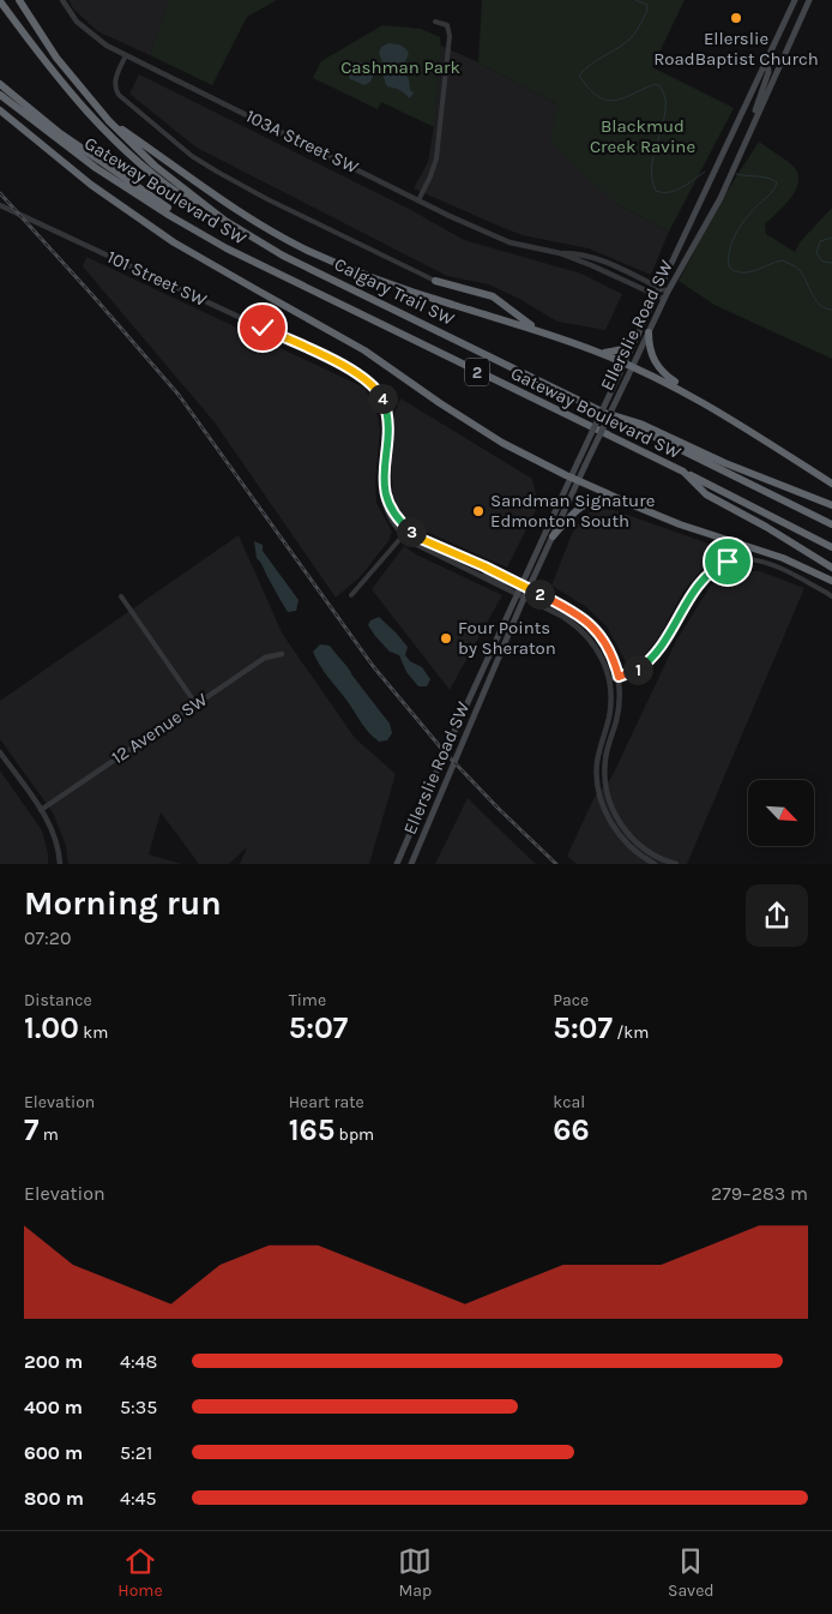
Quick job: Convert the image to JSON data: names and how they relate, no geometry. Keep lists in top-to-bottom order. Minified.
{"streets":{"highway":["Gateway Boulevard SW","Calgary Trail SW","2"],"main road":["Ellerslie Road SW"],"street":["103A Street SW","101 Street SW","12 Avenue SW"]},"crossings":[["103A Street SW","Calgary Trail SW"],["103A Street SW","Ellerslie Road SW"],["101 Street SW","Ellerslie Road SW"]],"parks":["Cashman Park","Blackmud Creek Ravine"],"places":["Ellerslie RoadBaptist Church","Sandman Signature Edmonton South","Four Points by Sheraton"],"north":"bottom right","page":{"pins":["4","3","2","1"],"heading":["Morning run","07:20"],"stats":[["Distance","1.00 km"],["Time","5:07"],["Pace","5:07 /km"],["Elevation","7 m"],["Heart rate","165 bpm"],["kcal","66"]],"chart":["Elevation","279–283 m"],"list":[{"name":"200 m","note":"4:48"},{"name":"400 m","note":"5:35"},{"name":"600 m","note":"5:21"},{"name":"800 m","note":"4:45"}],"tabs":["Home","Map","Saved"]}}
